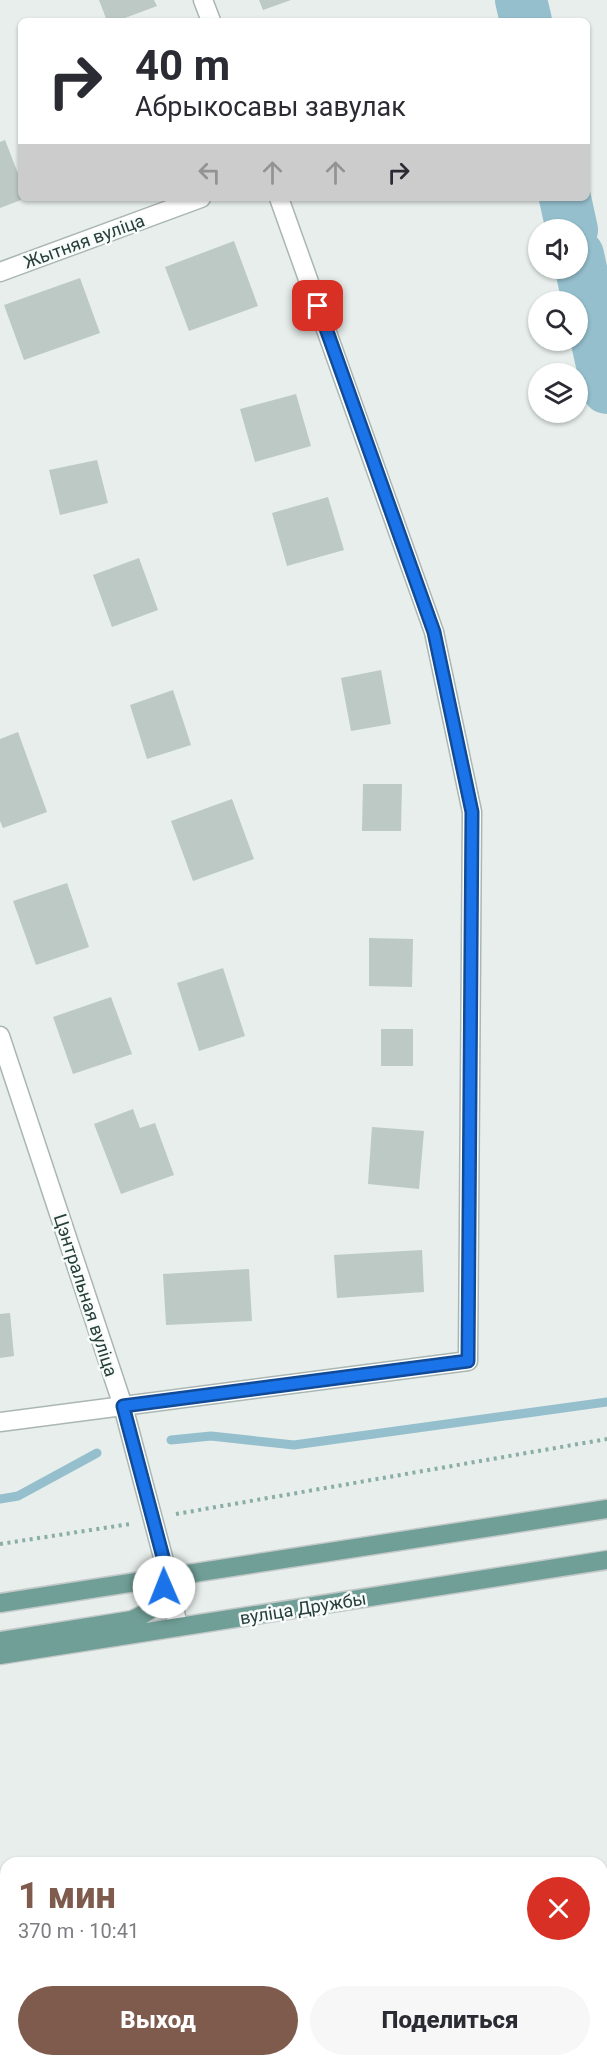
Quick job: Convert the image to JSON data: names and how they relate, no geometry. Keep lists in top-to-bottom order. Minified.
{"streets":{"main road":["вуліца Дружбы"],"street":["Жытняя вуліца","Цэнтральная вуліца"]},"crossings":[["Цэнтральная вуліца","вуліца Дружбы"]],"page":{"turn":["40 m","Абрыкосавы завулак"],"heading":["1 мин","370 m · 10:41"],"buttons":["Выход","Поделиться"]}}
